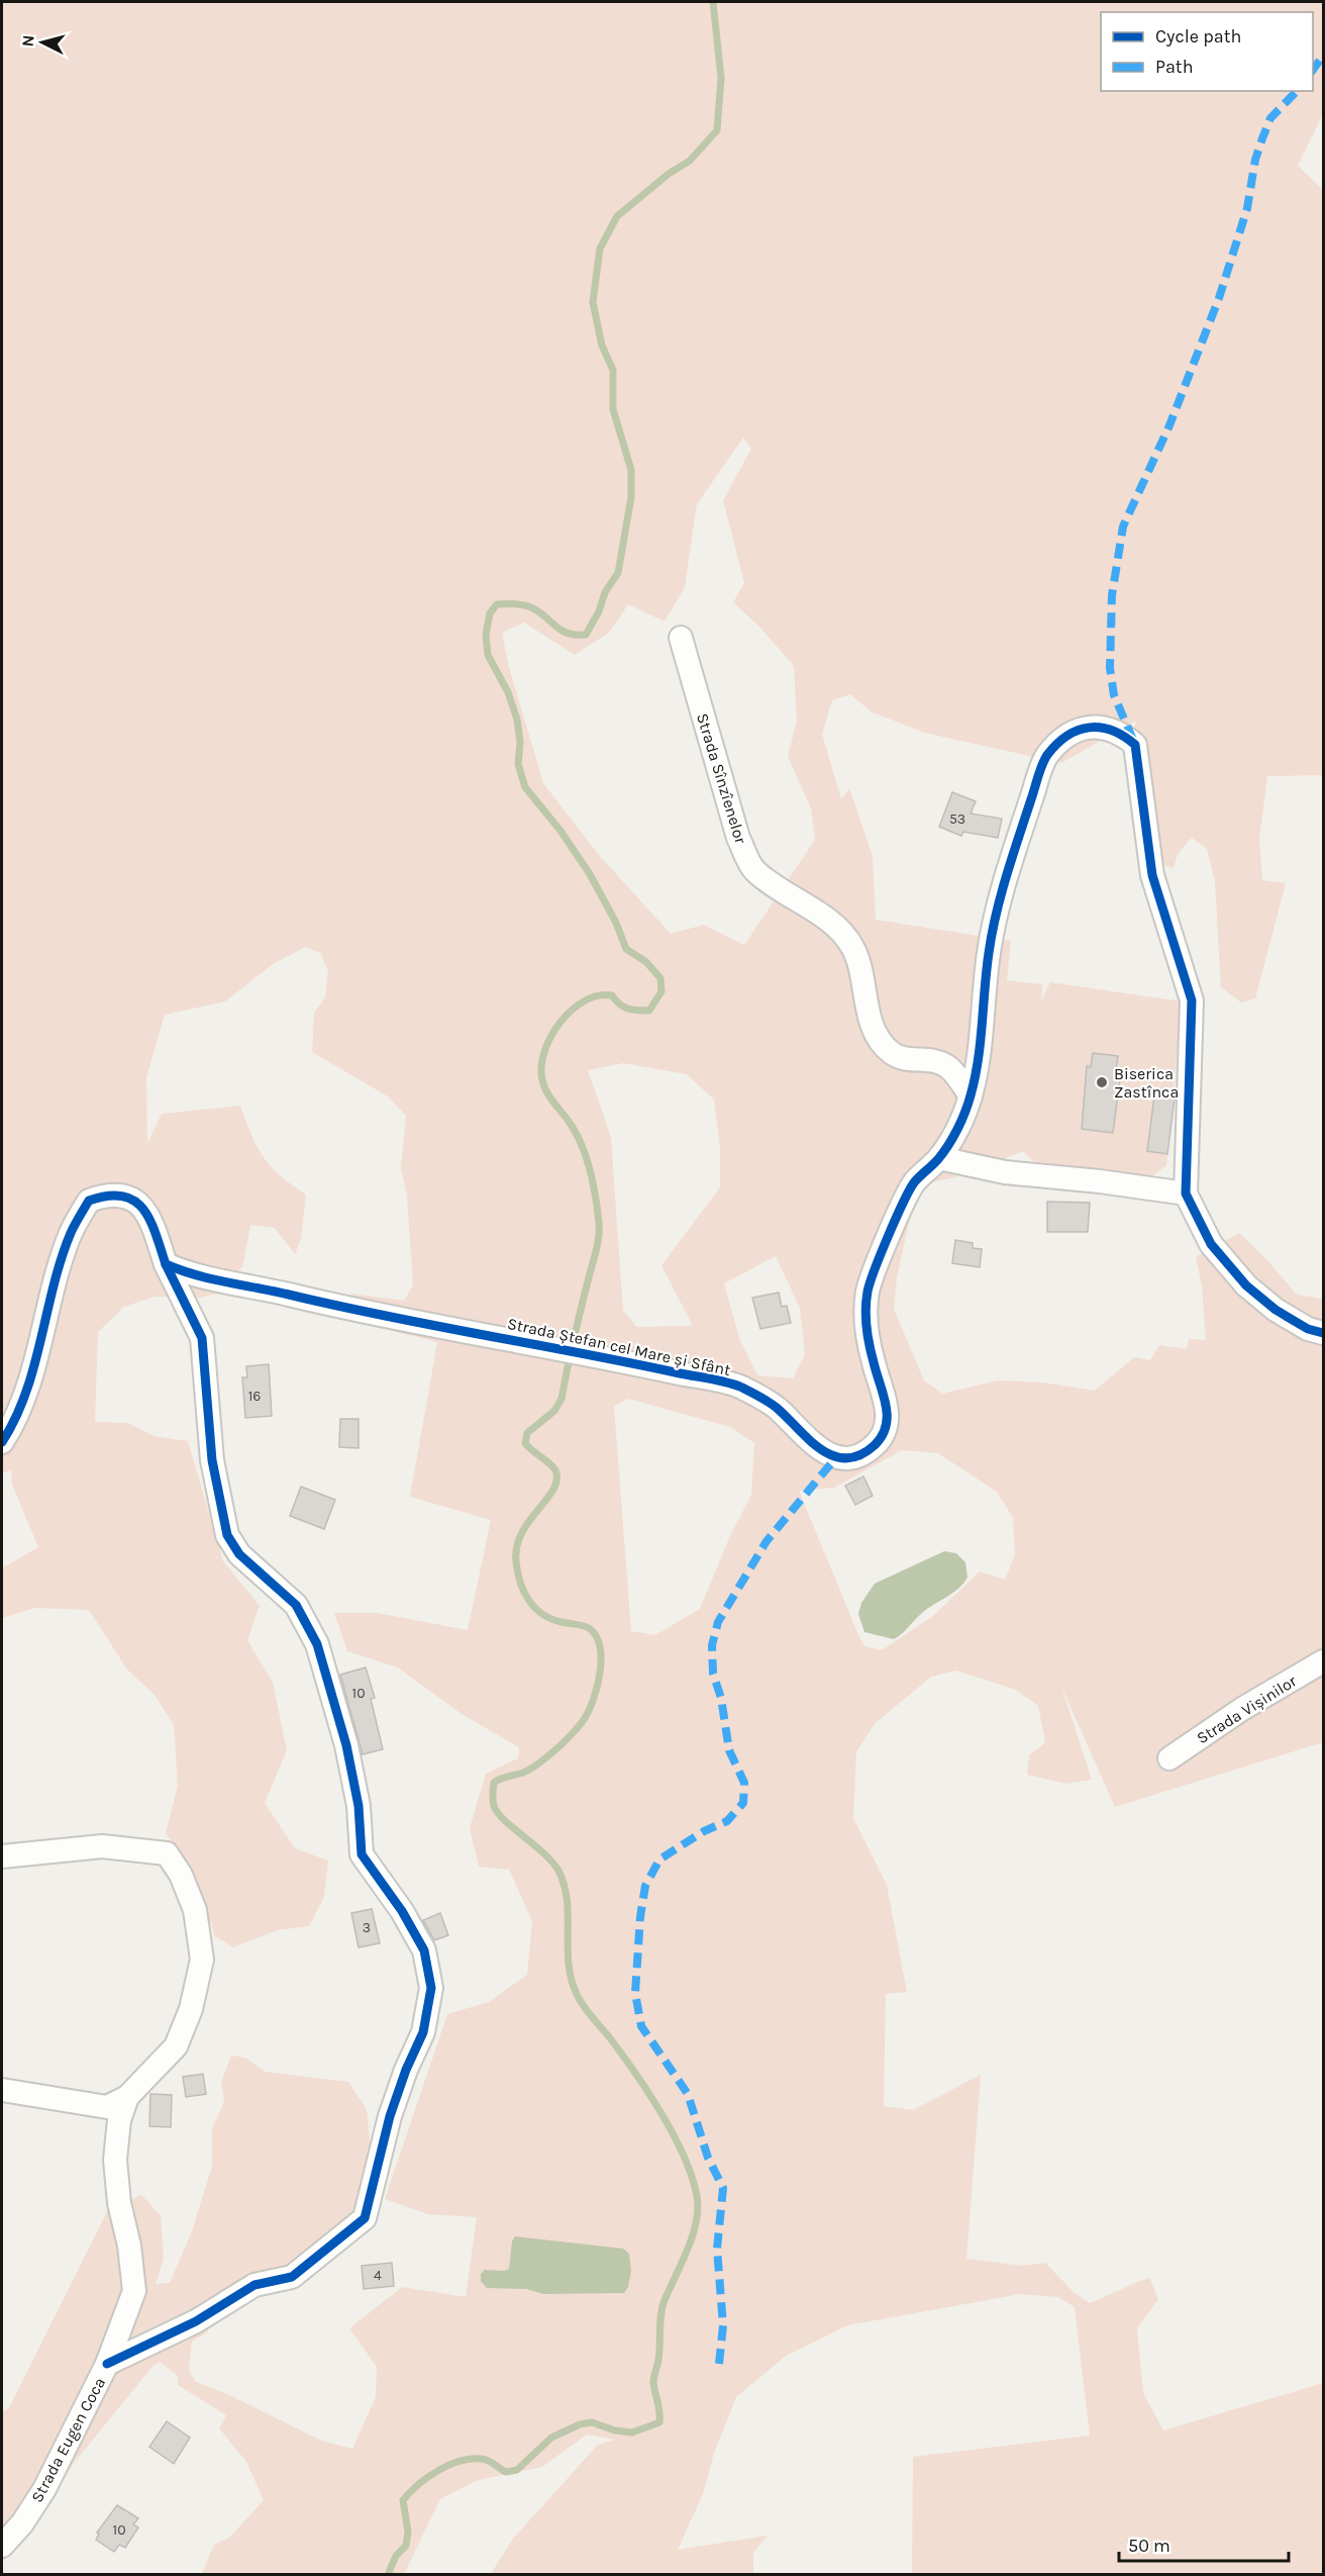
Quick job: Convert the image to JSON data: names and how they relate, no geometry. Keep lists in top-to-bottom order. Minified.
{"streets":{"street":["Strada Sînzîenelor","Strada Ștefan cel Mare și Sfânt","Strada Vișinilor","Strada Eugen Coca"]},"crossings":[["Strada Sînzîenelor","Strada Ștefan cel Mare și Sfânt"]],"places":["Biserica Zastînca"],"house_numbers":["53","16","10","3","4","10"],"legend":["Cycle path","Path"],"scale_bar":"50 m","north":"left"}
